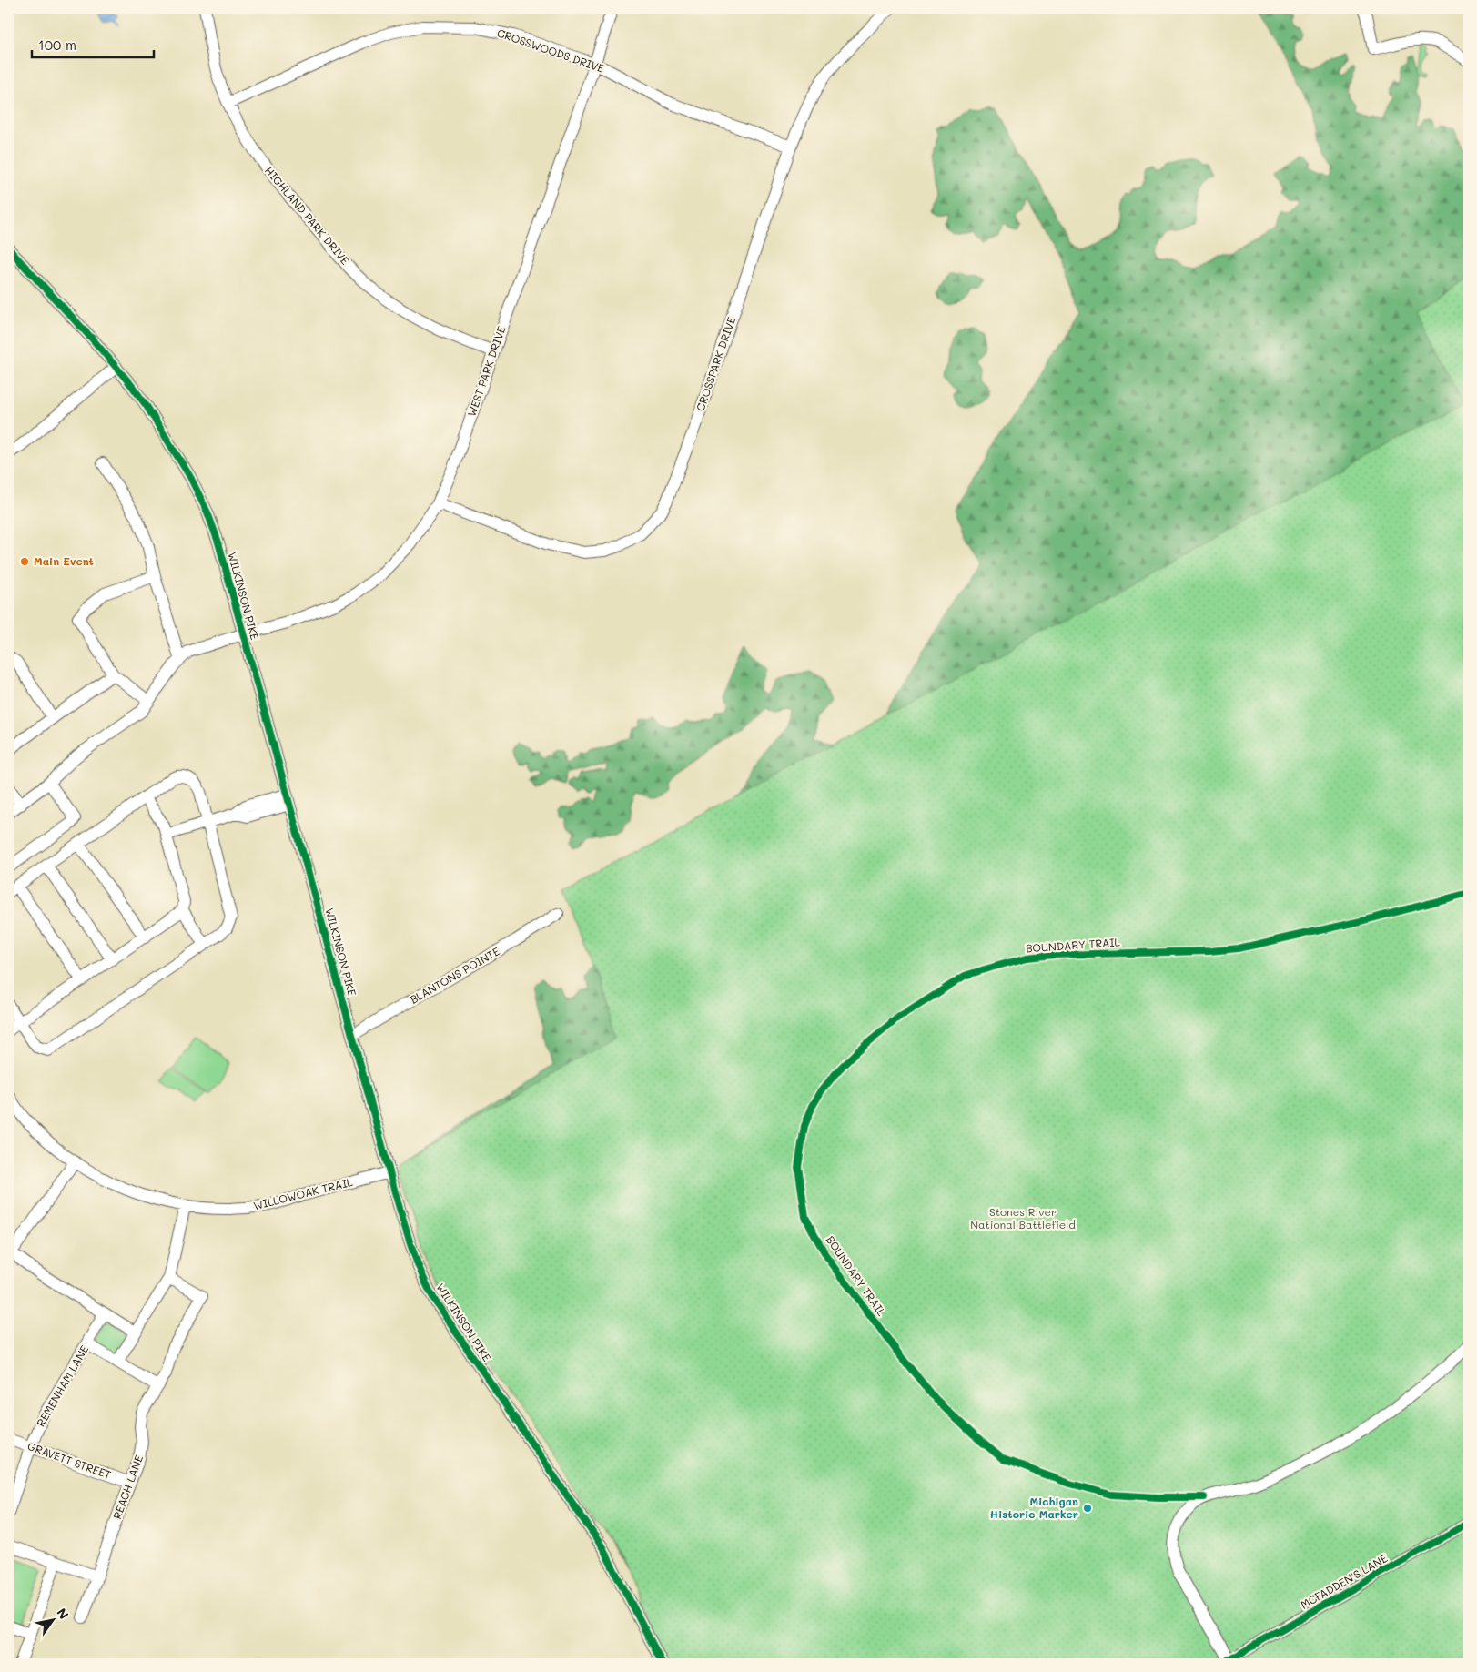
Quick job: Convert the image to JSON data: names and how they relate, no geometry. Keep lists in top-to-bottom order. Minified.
{"streets":{"street":["CROSSWOODS DRIVE","HIGHLAND PARK DRIVE","CROSSPARK DRIVE","WEST PARK DRIVE","WILKINSON PIKE","BLANTONS POINTE","WILLOWOAK TRAIL","REMENHAM LANE","GRAVETT STREET","REACH LANE","MCFADDEN'S LANE"],"cycle path":["BOUNDARY TRAIL"]},"crossings":[["CROSSWOODS DRIVE","HIGHLAND PARK DRIVE"],["CROSSWOODS DRIVE","CROSSPARK DRIVE"],["CROSSWOODS DRIVE","WEST PARK DRIVE"],["HIGHLAND PARK DRIVE","WEST PARK DRIVE"],["CROSSPARK DRIVE","WEST PARK DRIVE"],["WEST PARK DRIVE","WILKINSON PIKE"],["WILKINSON PIKE","BLANTONS POINTE"],["WILKINSON PIKE","WILLOWOAK TRAIL"],["REMENHAM LANE","GRAVETT STREET"],["GRAVETT STREET","REACH LANE"]],"parks":["Stones River National Battlefield"],"places":["Main Event","Michigan Historic Marker"],"scale_bar":"100 m","north":"top right"}
